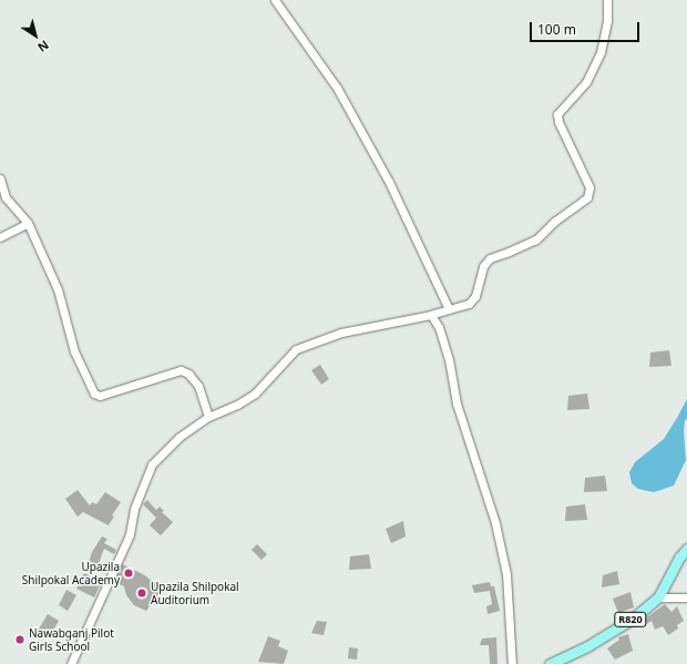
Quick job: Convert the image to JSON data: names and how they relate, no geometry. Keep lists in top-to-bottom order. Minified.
{"streets":{"main road":["R820"]},"places":["Upazila Shilpokal Academy","Upazila Shilpokal Auditorium","Nawabganj Pilot Girls School"],"scale_bar":"100 m","north":"bottom right"}
